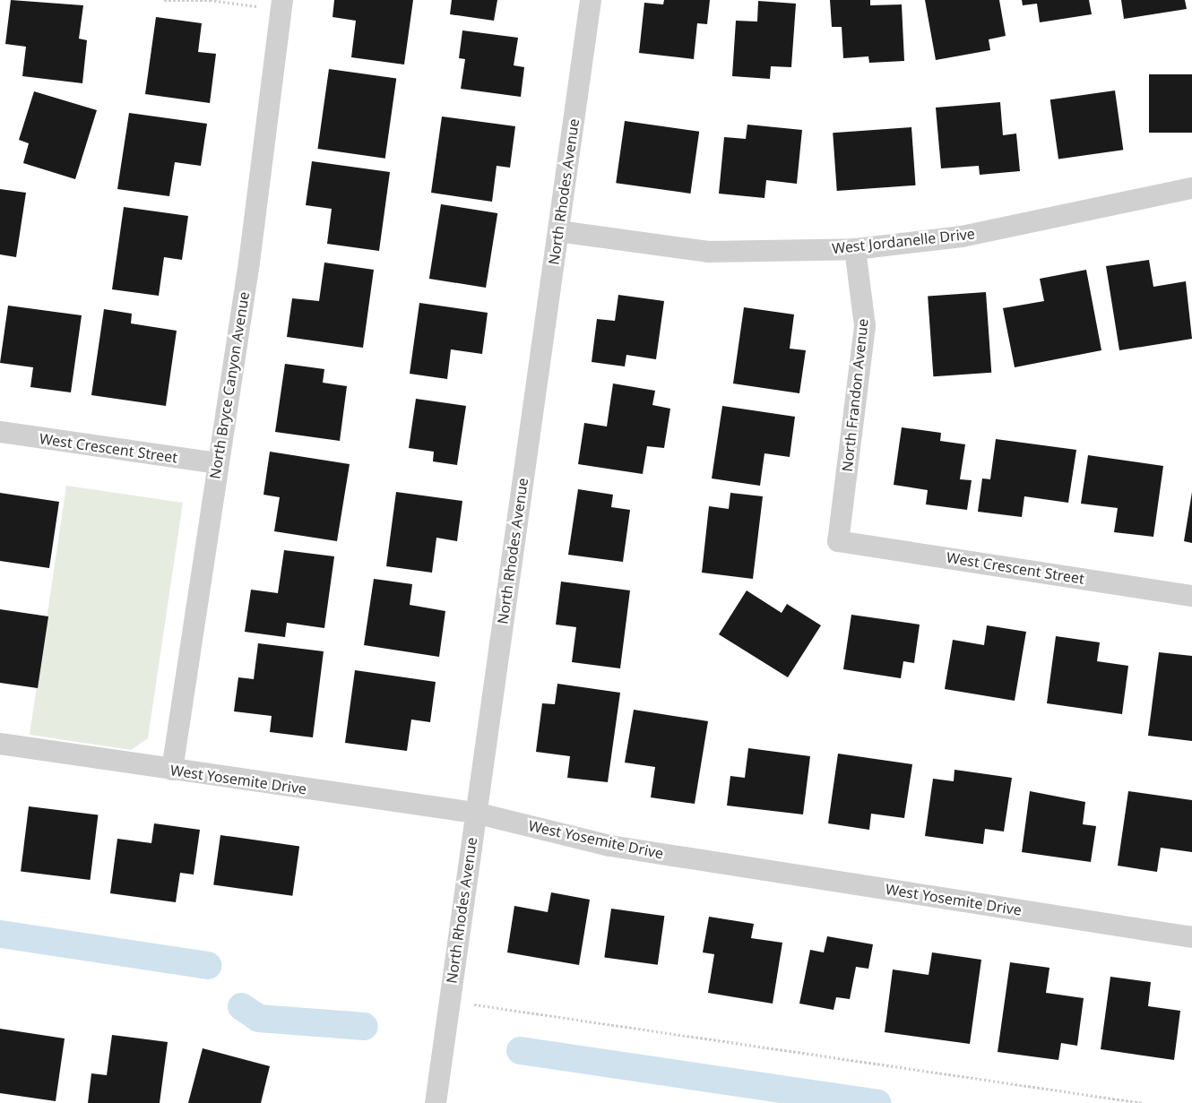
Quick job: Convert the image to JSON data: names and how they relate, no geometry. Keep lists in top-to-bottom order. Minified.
{"streets":{"street":["North Rhodes Avenue","West Jordanelle Drive","North Bryce Canyon Avenue","North Frandon Avenue","West Crescent Street","West Yosemite Drive"]},"crossings":[["North Rhodes Avenue","West Jordanelle Drive"],["North Rhodes Avenue","West Yosemite Drive"],["West Jordanelle Drive","North Frandon Avenue"],["North Bryce Canyon Avenue","West Crescent Street"],["North Bryce Canyon Avenue","West Yosemite Drive"],["North Frandon Avenue","West Crescent Street"]]}
